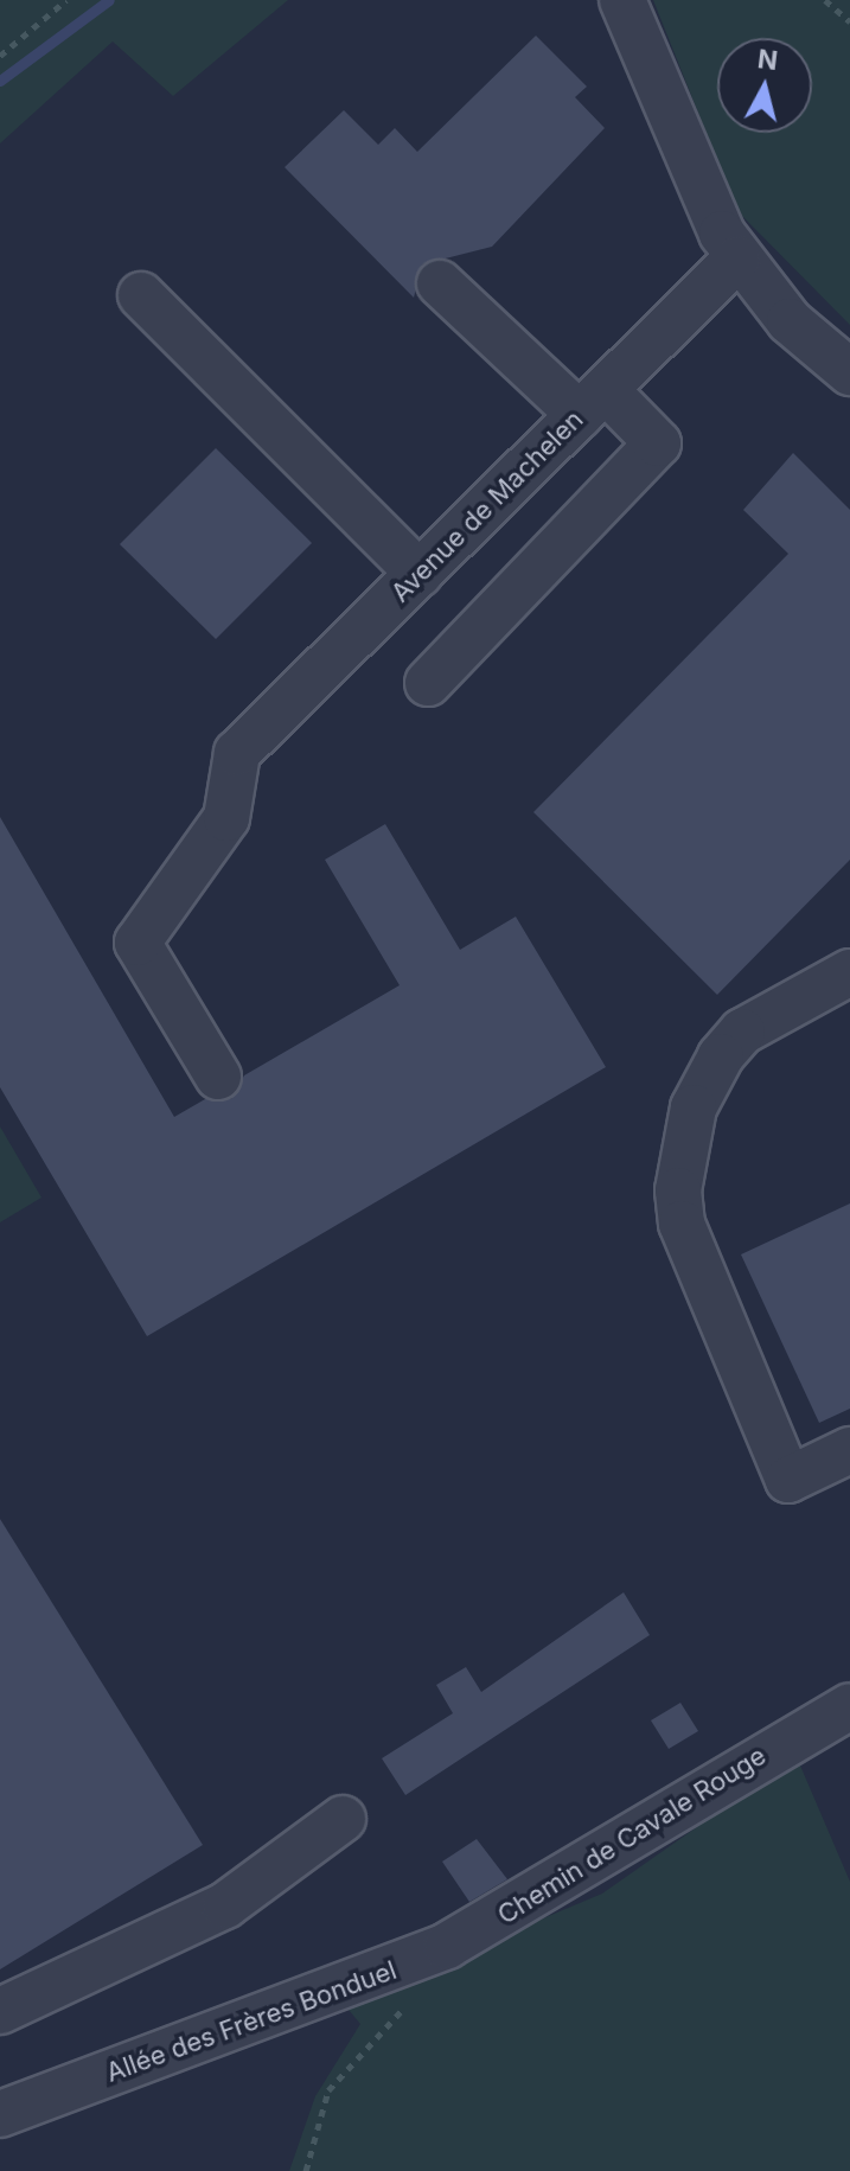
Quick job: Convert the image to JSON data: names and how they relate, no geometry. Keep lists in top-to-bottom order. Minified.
{"streets":{"street":["Avenue de Machelen","Chemin de Cavale Rouge","Allée des Frères Bonduel"]},"crossings":[["Chemin de Cavale Rouge","Allée des Frères Bonduel"]],"north":"top"}
